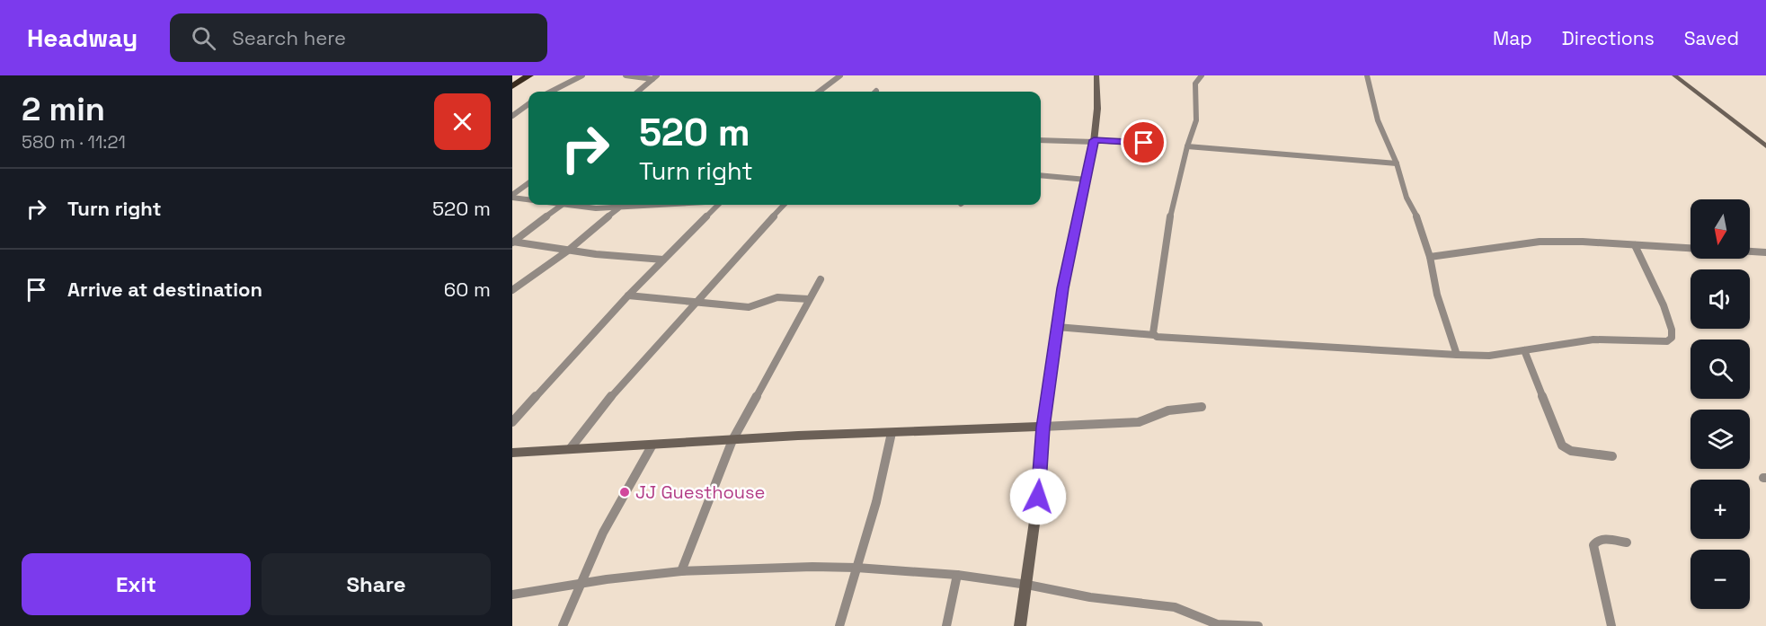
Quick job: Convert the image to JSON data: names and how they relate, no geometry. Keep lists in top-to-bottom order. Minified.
{"places":["JJ Guesthouse"],"north":"bottom","page":{"header":"Headway","search":"Search here","nav":["Map","Directions","Saved"],"heading":["2 min","580 m · 11:21"],"turn":["520 m","Turn right"],"list":[{"name":"Turn right","value":"520 m"},{"name":"Arrive at destination","value":"60 m"}],"map_buttons":["+","−"],"buttons":["Exit","Share"]}}
